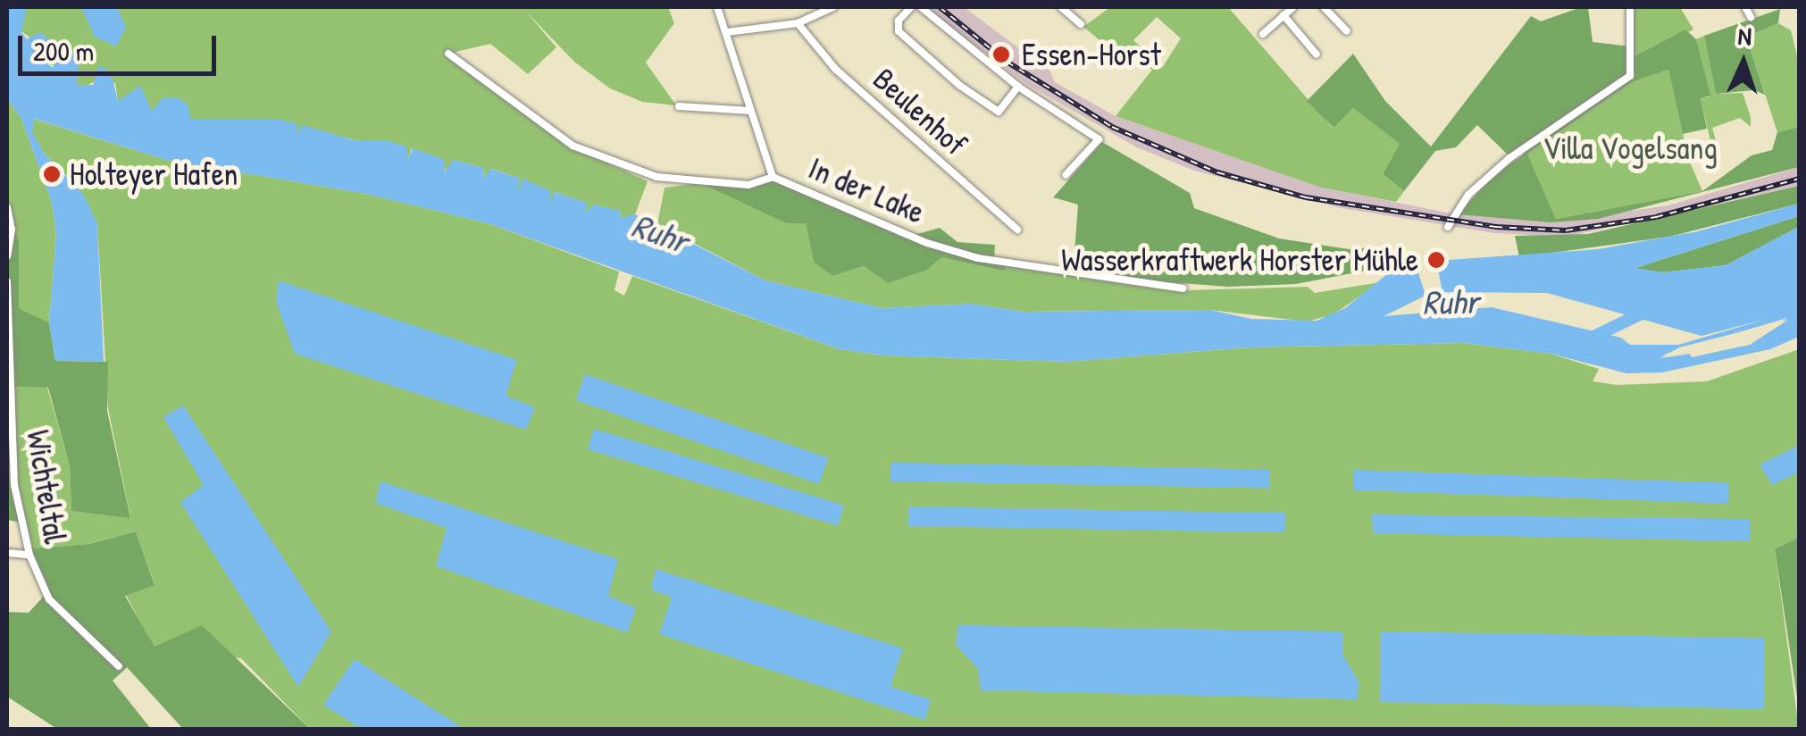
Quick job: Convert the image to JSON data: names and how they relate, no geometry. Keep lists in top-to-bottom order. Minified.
{"streets":{"street":["Beulenhof","In der Lake","Wichteltal"]},"water":["Ruhr"],"parks":["Villa Vogelsang"],"places":["Essen-Horst","Holteyer Hafen","Wasserkraftwerk Horster Mühle"],"scale_bar":"200 m","north":"top"}
